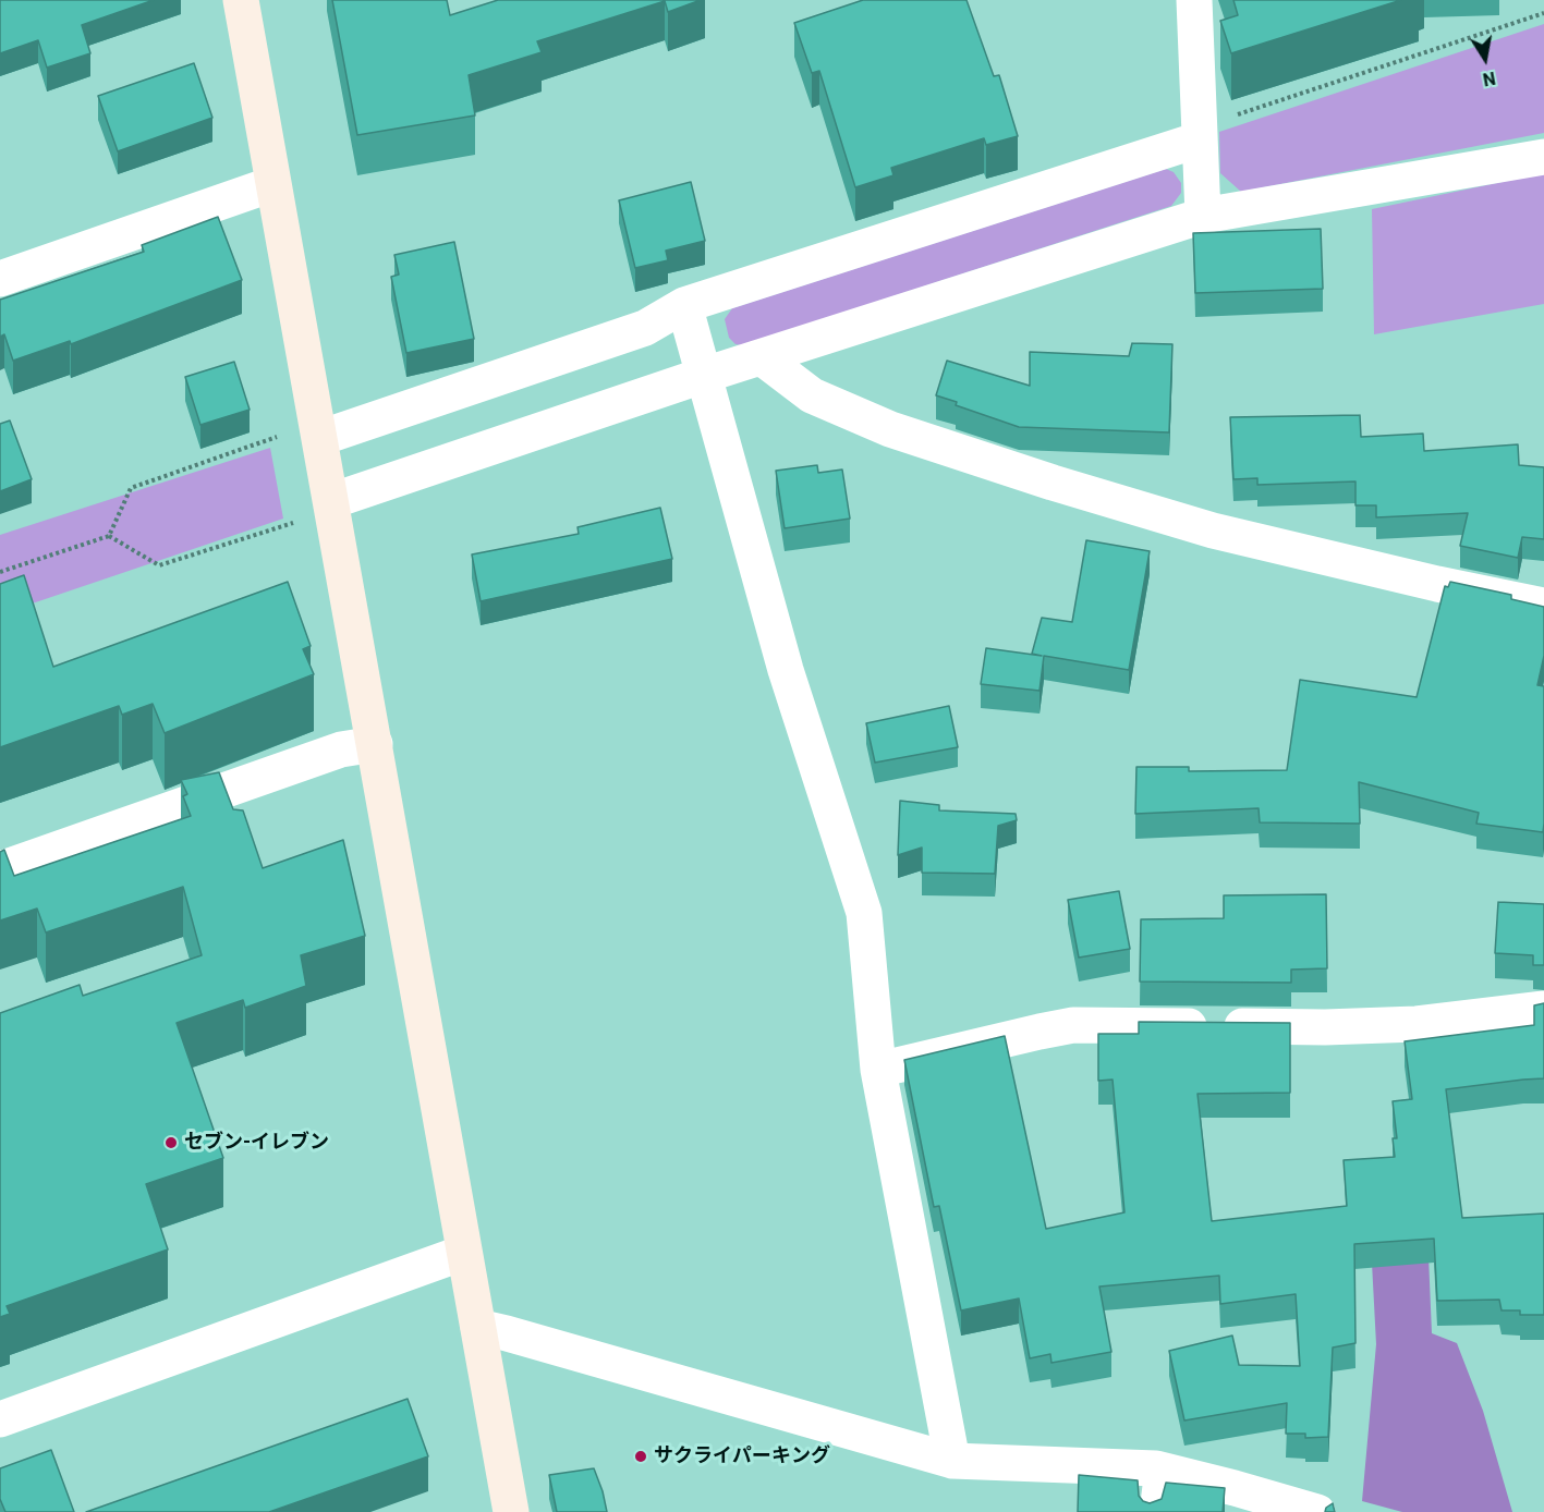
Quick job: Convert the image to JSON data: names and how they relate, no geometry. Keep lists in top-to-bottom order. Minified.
{"places":["セブン-イレブン","サクライパーキング"],"north":"bottom"}
